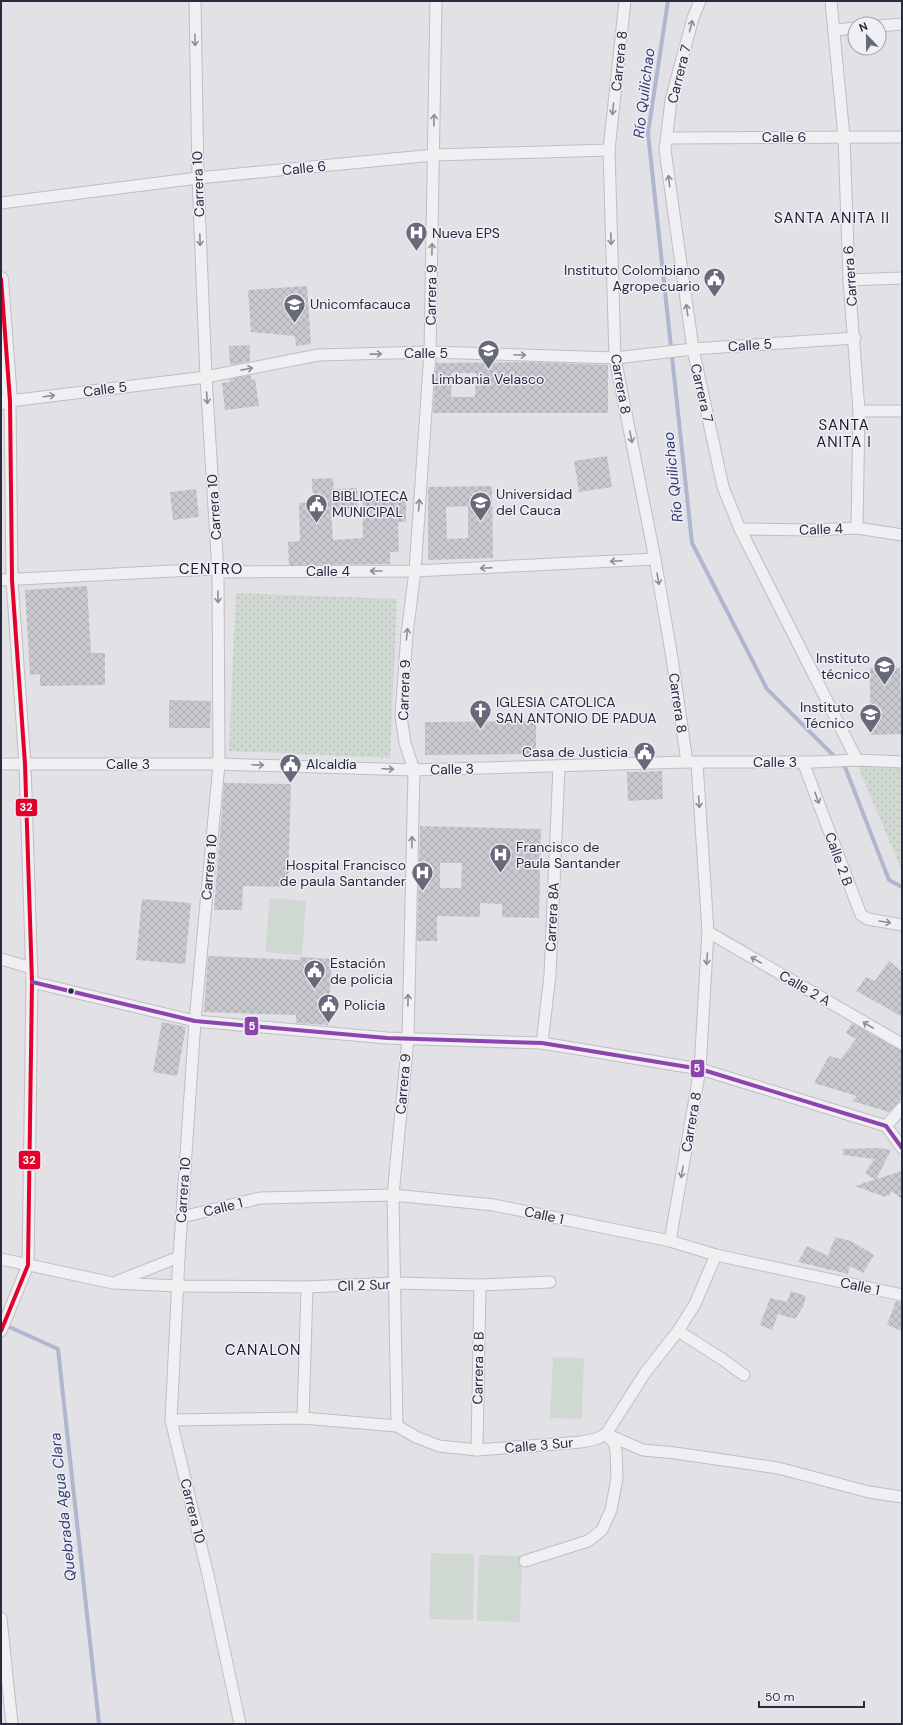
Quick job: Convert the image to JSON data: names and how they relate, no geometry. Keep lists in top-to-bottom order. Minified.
{"streets":{"street":["Carrera 8","Carrera 7","Calle 6","Carrera 10","Carrera 6","Carrera 9","Calle 5","Calle 4","Calle 3","Calle 2 B","Carrera 8A","Calle 2 A","Calle 1","Cll 2 Sur","Carrera 8 B","Calle 3 Sur"]},"crossings":[["Carrera 8","Calle 6"],["Carrera 8","Calle 5"],["Carrera 8","Calle 4"],["Carrera 8","Calle 3"],["Carrera 8","Calle 2 A"],["Carrera 8","Calle 1"],["Carrera 7","Calle 6"],["Carrera 7","Calle 5"],["Carrera 7","Calle 4"],["Carrera 7","Calle 3"],["Calle 6","Carrera 10"],["Calle 6","Carrera 6"],["Calle 6","Carrera 9"],["Carrera 10","Calle 5"],["Carrera 10","Calle 4"],["Carrera 10","Calle 3"],["Carrera 10","Calle 1"],["Carrera 10","Cll 2 Sur"],["Carrera 10","Calle 3 Sur"],["Carrera 6","Calle 5"],["Carrera 6","Calle 4"],["Carrera 9","Calle 5"],["Carrera 9","Calle 4"],["Carrera 9","Calle 3"],["Carrera 9","Calle 1"],["Carrera 9","Cll 2 Sur"],["Carrera 9","Calle 3 Sur"],["Calle 3","Calle 2 B"],["Calle 3","Carrera 8A"],["Cll 2 Sur","Carrera 8 B"],["Carrera 8 B","Calle 3 Sur"]],"one_way":["Carrera 8","Carrera 7","Carrera 10","Carrera 9","Calle 5","Calle 4","Calle 2 B","Calle 2 A"],"districts":["SANTA ANITA II","SANTA ANITA I","CENTRO","CANALON"],"water":["Río Quilichao","Quebrada Agua Clara"],"places":{"hospital":["Nueva EPS","Francisco de Paula Santander","Hospital Francisco de paula Santander"],"public building":["Instituto Colombiano Agropecuario","BIBLIOTECA MUNICIPAL","Casa de Justicia","Alcaldía","Estación de policia","Policia"],"school or university":["Unicomfacauca","Limbania Velasco","Universidad del Cauca","Instituto técnico","Instituto Técnico"],"church":["IGLESIA CATOLICA SAN ANTONIO DE PADUA"]},"lines":["transit line 32","transit line 5"],"scale_bar":"50 m","north":"top"}
